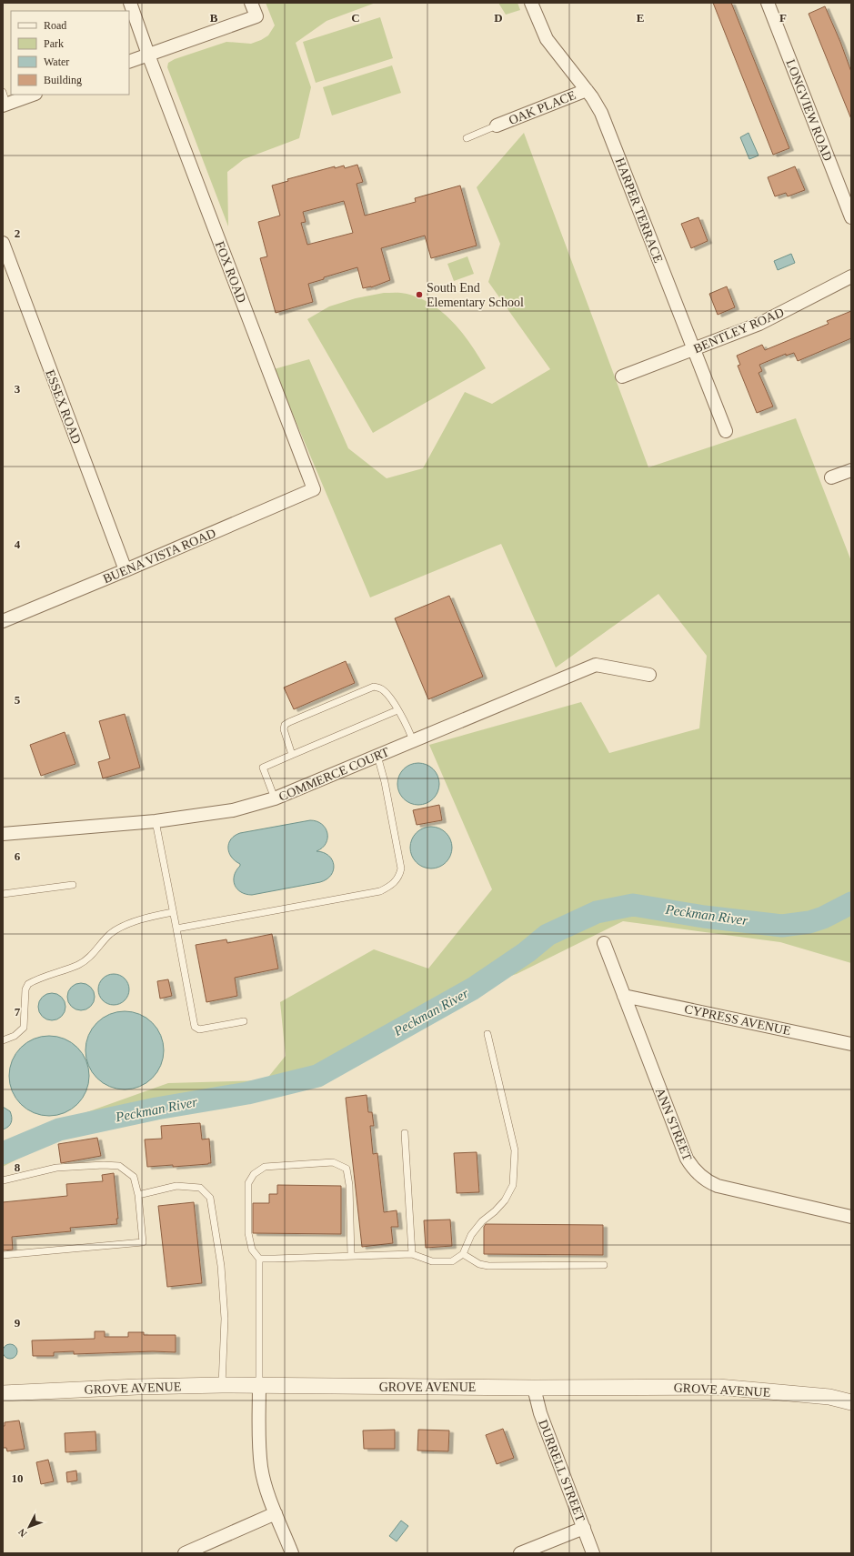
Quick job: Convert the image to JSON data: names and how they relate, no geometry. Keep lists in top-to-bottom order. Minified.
{"streets":{"street":["OAK PLACE","LONGVIEW ROAD","HARPER TERRACE","FOX ROAD","BENTLEY ROAD","ESSEX ROAD","BUENA VISTA ROAD","COMMERCE COURT","CYPRESS AVENUE","ANN STREET","GROVE AVENUE","DURRELL STREET"]},"crossings":[["OAK PLACE","HARPER TERRACE"],["HARPER TERRACE","BENTLEY ROAD"],["FOX ROAD","BUENA VISTA ROAD"],["ESSEX ROAD","BUENA VISTA ROAD"],["CYPRESS AVENUE","ANN STREET"],["GROVE AVENUE","DURRELL STREET"]],"water":["Peckman River"],"places":["South End Elementary School"],"legend":["Road","Park","Water","Building"],"north":"bottom left","grid":{"columns":["B","C","D","E","F"],"rows":["2","3","4","5","6","7","8","9","10"]}}
